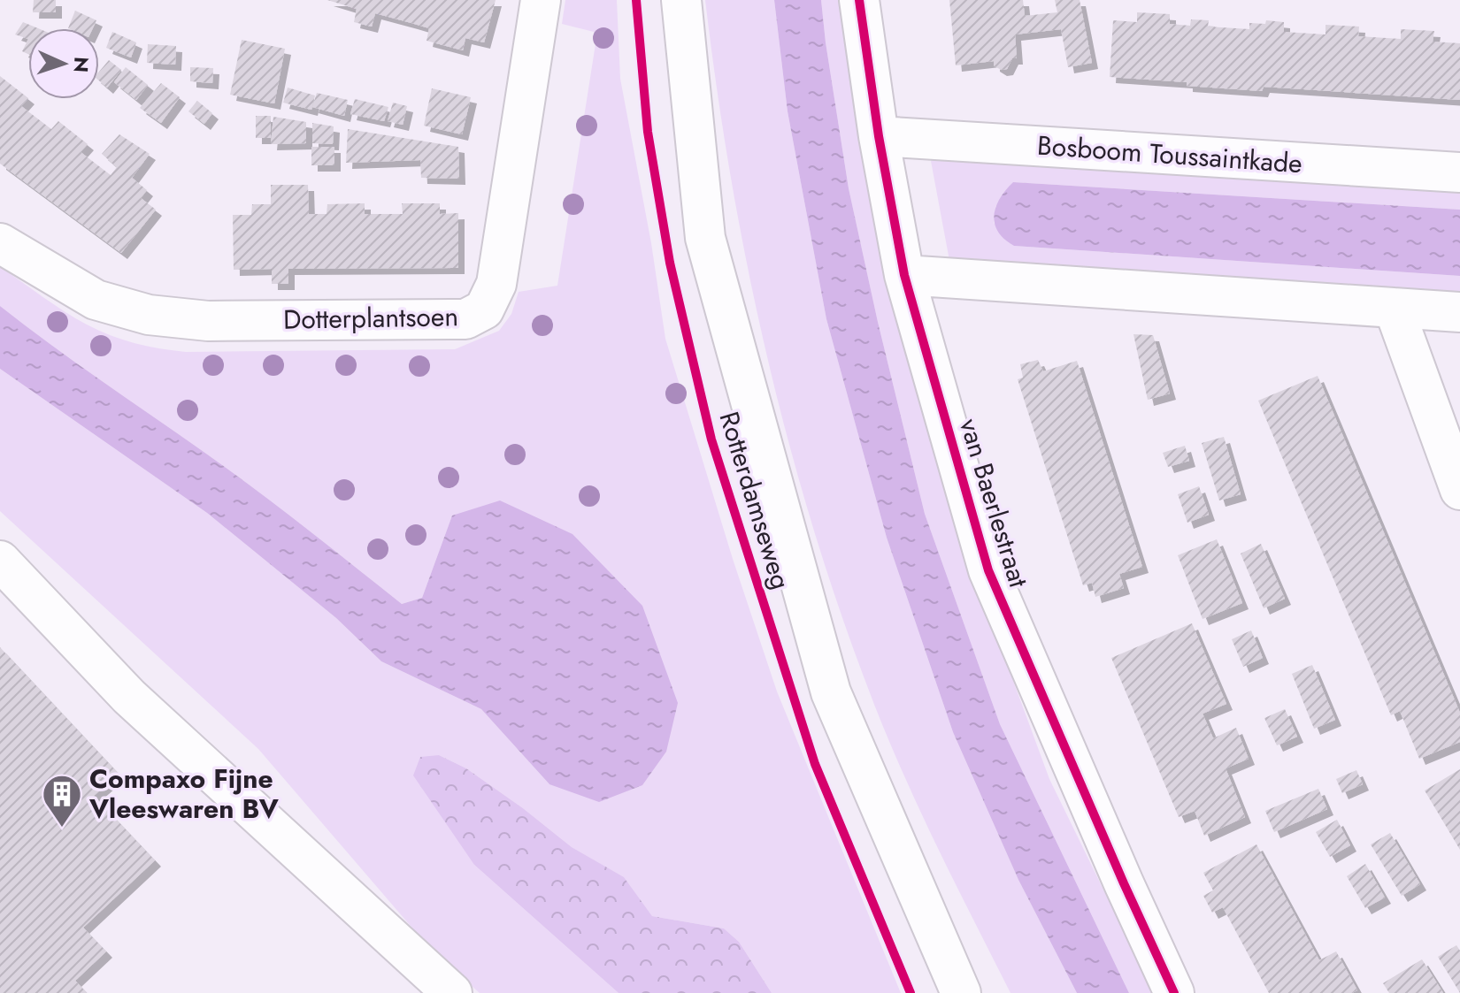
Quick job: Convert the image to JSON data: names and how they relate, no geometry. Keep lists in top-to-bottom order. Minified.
{"streets":{"street":["Bosboom Toussaintkade","Dotterplantsoen","Rotterdamseweg","van Baerlestraat"]},"crossings":[["Bosboom Toussaintkade","van Baerlestraat"]],"places":{"building":["Compaxo Fijne Vleeswaren BV"]},"north":"right"}
